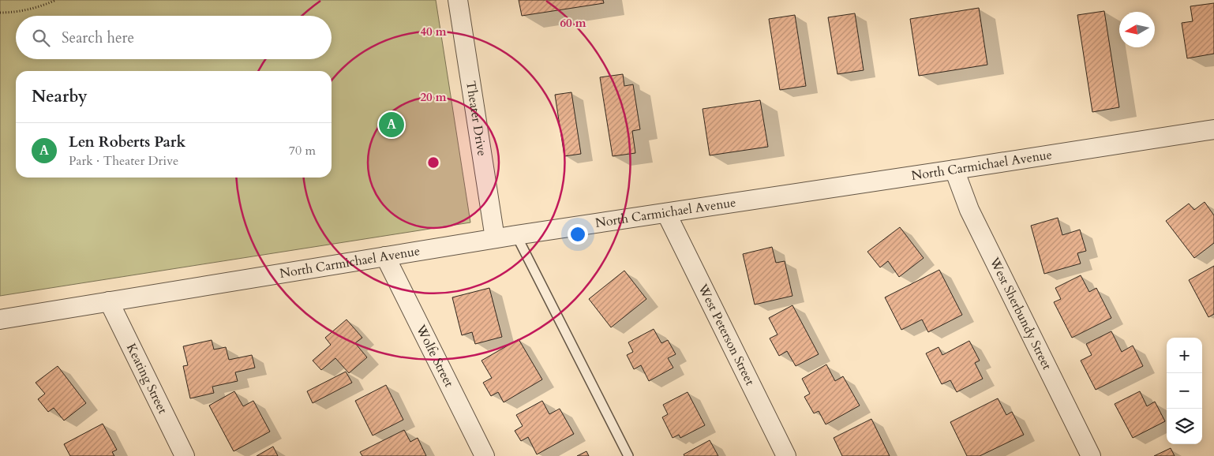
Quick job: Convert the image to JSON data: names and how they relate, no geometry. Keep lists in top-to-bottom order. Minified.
{"streets":{"street":["Theater Drive","North Carmichael Avenue","West Sherbundy Street","West Peterson Street","Wolfe Street","Keating Street"]},"crossings":[["Theater Drive","North Carmichael Avenue"],["North Carmichael Avenue","West Sherbundy Street"],["North Carmichael Avenue","West Peterson Street"],["North Carmichael Avenue","Wolfe Street"],["North Carmichael Avenue","Keating Street"]],"north":"left","page":{"search":"Search here","heading":"Nearby","pins":"A","list":[{"mark":"A","name":"Len Roberts Park","note":"Park · Theater Drive","value":"70 m"}],"map_buttons":["+","−"]},"rings":["60 m","40 m","20 m"]}
